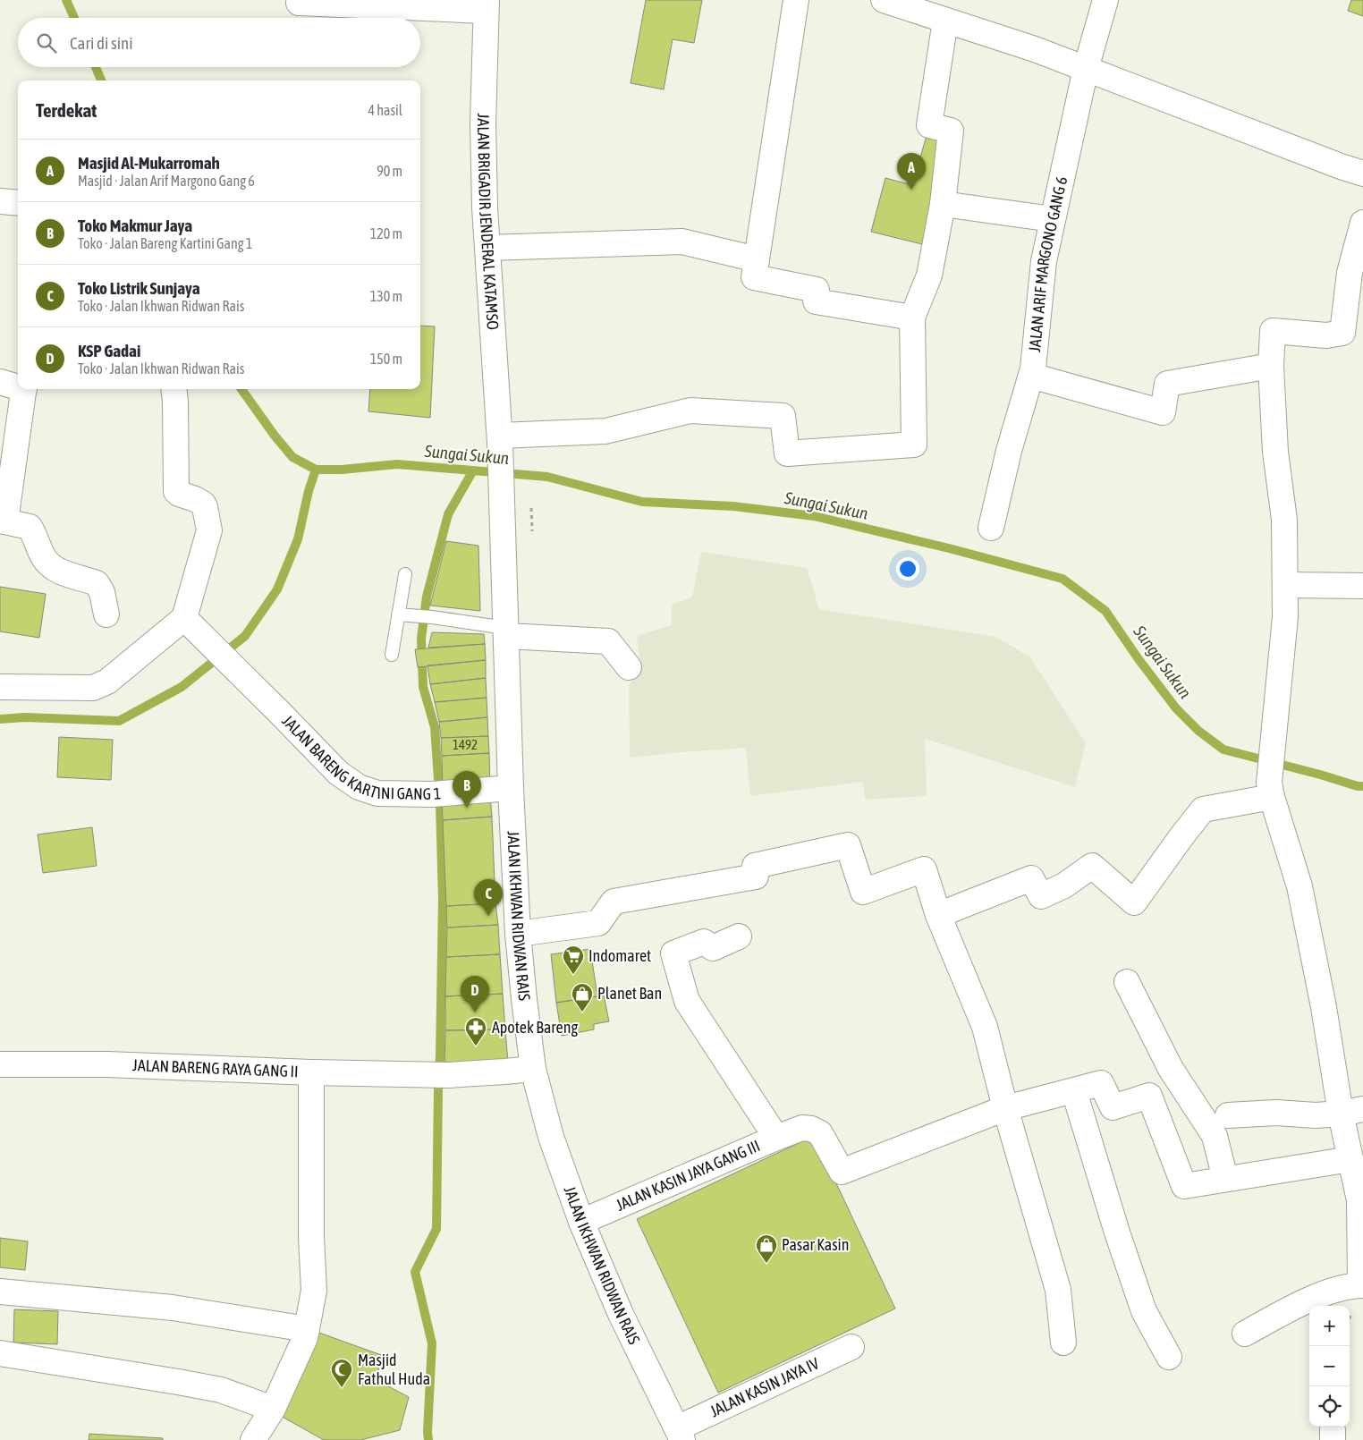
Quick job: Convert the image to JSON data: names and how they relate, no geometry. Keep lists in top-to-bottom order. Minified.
{"streets":{"street":["JALAN BRIGADIR JENDERAL KATAMSO","JALAN ARIF MARGONO GANG 6","JALAN BARENG KARTINI GANG 1","JALAN IKHWAN RIDWAN RAIS","JALAN BARENG RAYA GANG II","JALAN KASIN JAYA GANG III","JALAN KASIN JAYA IV"]},"crossings":[["JALAN BRIGADIR JENDERAL KATAMSO","JALAN IKHWAN RIDWAN RAIS"],["JALAN BARENG KARTINI GANG 1","JALAN IKHWAN RIDWAN RAIS"],["JALAN IKHWAN RIDWAN RAIS","JALAN BARENG RAYA GANG II"],["JALAN IKHWAN RIDWAN RAIS","JALAN KASIN JAYA GANG III"],["JALAN IKHWAN RIDWAN RAIS","JALAN KASIN JAYA IV"]],"water":["Sungai Sukun"],"places":{"supermarket":["Indomaret"],"shop":["Planet Ban","Pasar Kasin"],"pharmacy":["Apotek Bareng"],"mosque":["Masjid Fathul Huda"]},"house_numbers":["1492"],"page":{"search":"Cari di sini","heading":["Terdekat","4 hasil"],"list":[{"mark":"A","name":"Masjid Al-Mukarromah","note":"Masjid · Jalan Arif Margono Gang 6","value":"90 m"},{"mark":"B","name":"Toko Makmur Jaya","note":"Toko · Jalan Bareng Kartini Gang 1","value":"120 m"},{"mark":"C","name":"Toko Listrik Sunjaya","note":"Toko · Jalan Ikhwan Ridwan Rais","value":"130 m"},{"mark":"D","name":"KSP Gadai","note":"Toko · Jalan Ikhwan Ridwan Rais","value":"150 m"}],"pins":["A","B","C","D"],"map_buttons":["+","−"]}}
